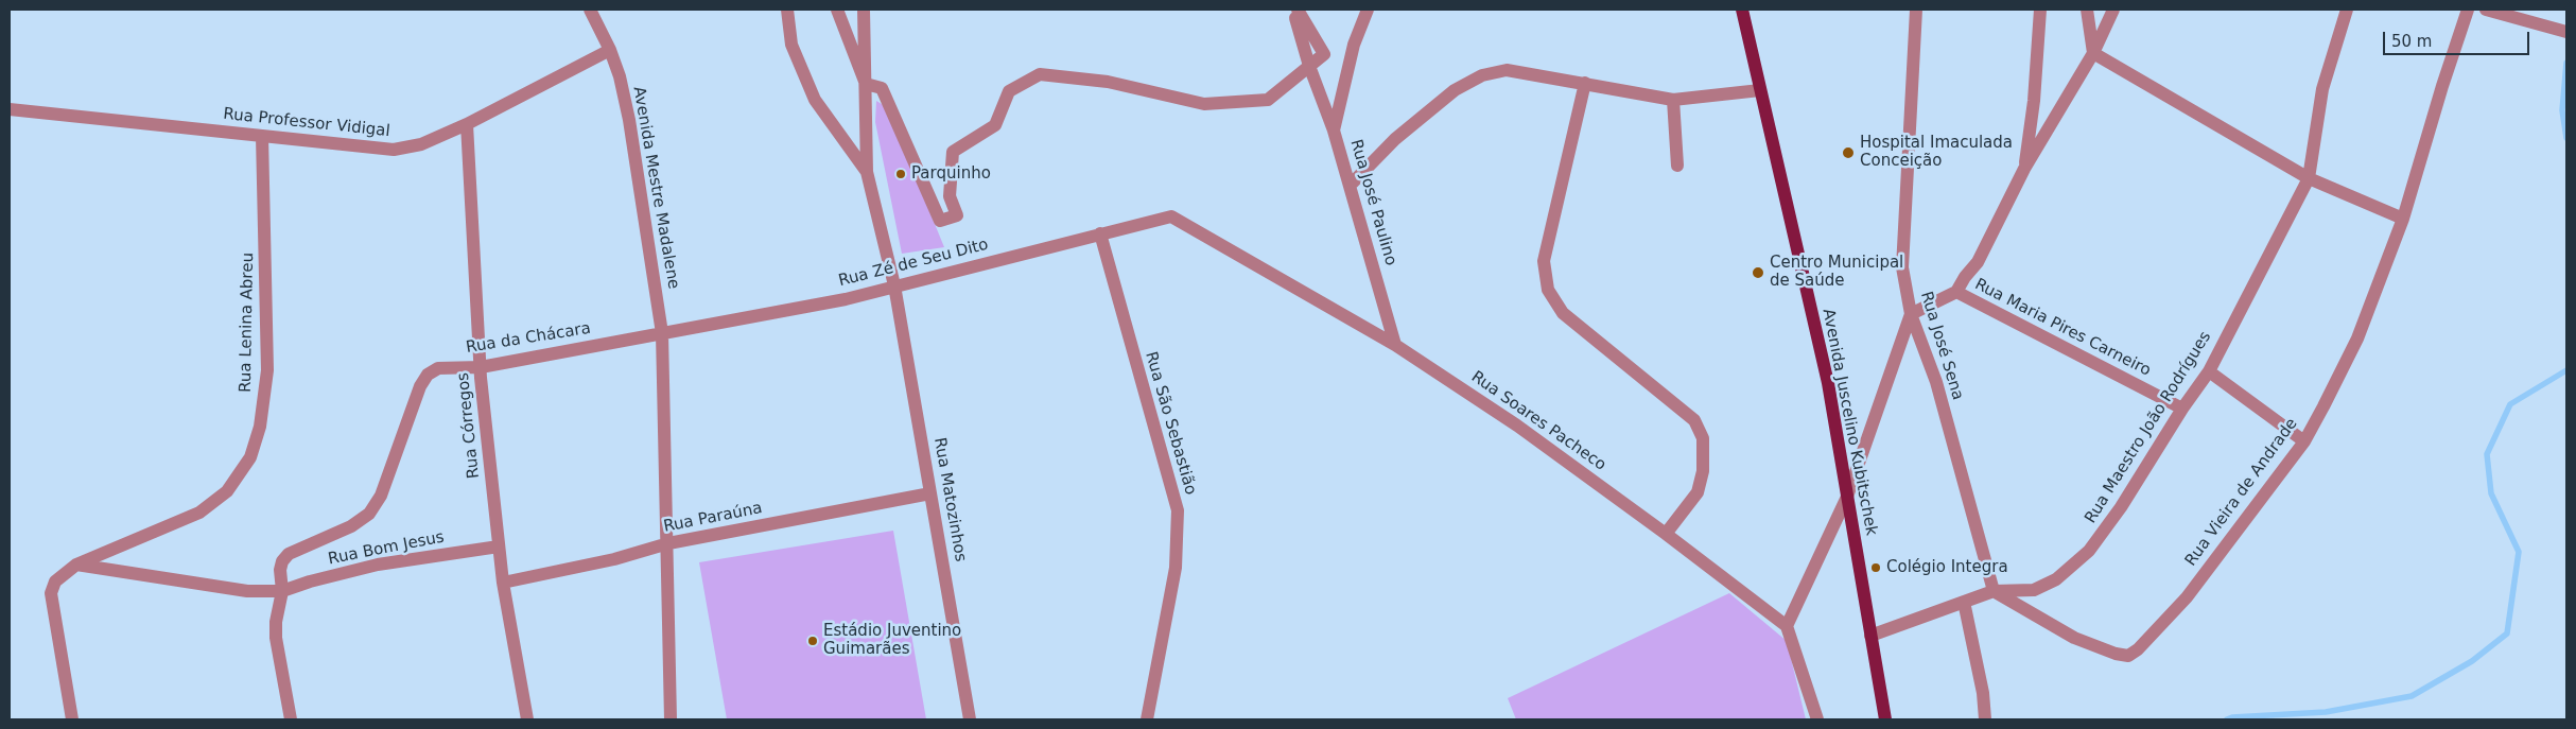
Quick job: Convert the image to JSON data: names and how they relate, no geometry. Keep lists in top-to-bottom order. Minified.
{"streets":{"main road":["Avenida Juscelino Kubitschek"],"street":["Rua Professor Vidigal","Avenida Mestre Madalene","Rua José Paulino","Rua Zé de Seu Dito","Rua Lenina Abreu","Rua Maria Pires Carneiro","Rua da Chácara","Rua José Sena","Rua Soares Pacheco","Rua São Sebastião","Rua Córregos","Rua Maestro João Rodrígues","Rua Vieira de Andrade","Rua Matozinhos","Rua Paraúna","Rua Bom Jesus"]},"crossings":[["Rua Professor Vidigal","Avenida Mestre Madalene"],["Rua Professor Vidigal","Rua Lenina Abreu"],["Rua Professor Vidigal","Rua Córregos"],["Avenida Mestre Madalene","Rua Zé de Seu Dito"],["Avenida Mestre Madalene","Rua da Chácara"],["Avenida Mestre Madalene","Rua Paraúna"],["Rua José Paulino","Rua Soares Pacheco"],["Rua Zé de Seu Dito","Rua da Chácara"],["Rua Zé de Seu Dito","Rua Soares Pacheco"],["Rua Zé de Seu Dito","Rua São Sebastião"],["Rua Zé de Seu Dito","Rua Matozinhos"],["Rua Lenina Abreu","Rua Bom Jesus"],["Rua Maria Pires Carneiro","Rua Maestro João Rodrígues"],["Rua da Chácara","Rua Córregos"],["Rua da Chácara","Rua Bom Jesus"],["Rua José Sena","Rua Maestro João Rodrígues"],["Rua José Sena","Rua Vieira de Andrade"],["Avenida Juscelino Kubitschek","Rua Maestro João Rodrígues"],["Rua Córregos","Rua Paraúna"],["Rua Córregos","Rua Bom Jesus"],["Rua Maestro João Rodrígues","Rua Vieira de Andrade"],["Rua Matozinhos","Rua Paraúna"]],"places":["Hospital Imaculada Conceição","Parquinho","Centro Municipal de Saúde","Colégio Integra","Estádio Juventino Guimarães"],"scale_bar":"50 m"}
